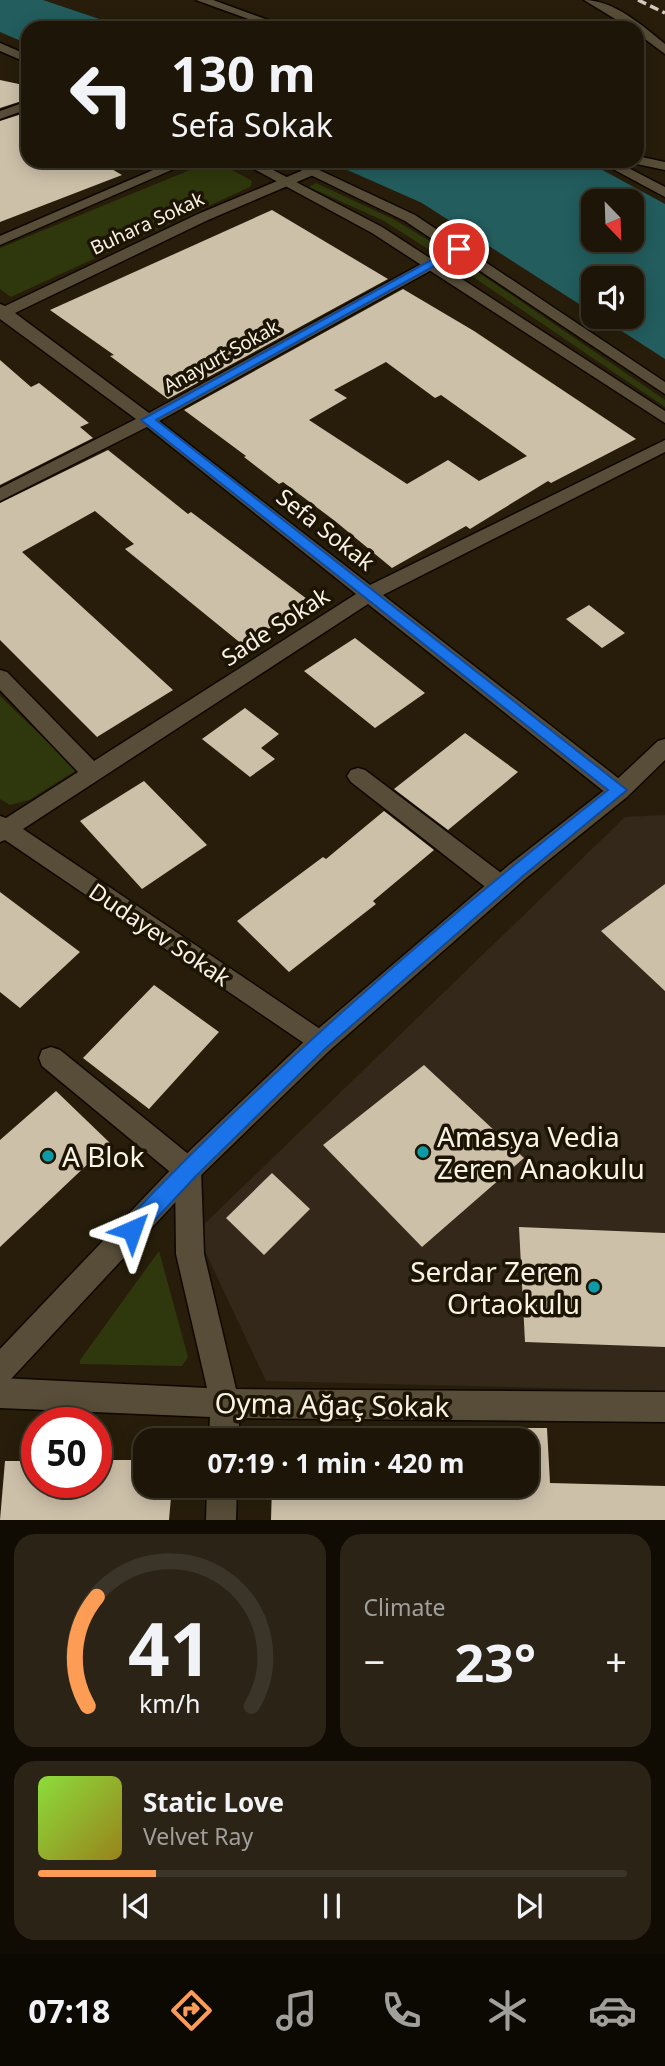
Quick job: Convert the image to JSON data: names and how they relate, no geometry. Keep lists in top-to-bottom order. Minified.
{"streets":{"street":["Buhara Sokak","Anayurt Sokak","Sefa Sokak","Sade Sokak","Dudayev Sokak","Oyma Ağaç Sokak"]},"crossings":[["Buhara Sokak","Sefa Sokak"],["Anayurt Sokak","Sefa Sokak"],["Sefa Sokak","Sade Sokak"],["Sade Sokak","Dudayev Sokak"]],"places":["Amasya Vedia Zeren Anaokulu","A Blok","Serdar Zeren Ortaokulu"],"north":"bottom right","page":{"turn":["130 m","Sefa Sokak"],"limit":"50","trip":"07:19 · 1 min · 420 m","tile":"Climate","heat":["−","23°","+"],"song":["Static Love","Velvet Ray"],"tabs":"07:18","gauge":["41","km/h"]}}
